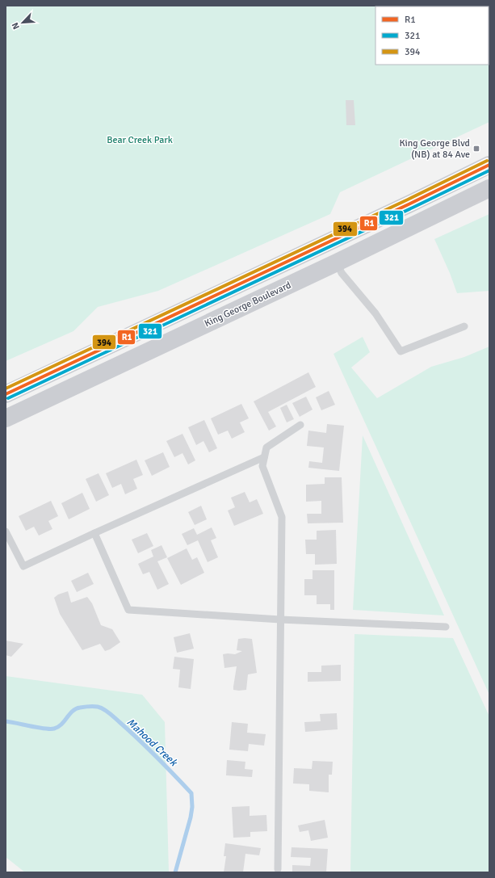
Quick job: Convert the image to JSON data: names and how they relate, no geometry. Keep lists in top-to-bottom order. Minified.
{"streets":{"main road":["King George Boulevard"]},"water":["Mahood Creek"],"parks":["Bear Creek Park"],"places":{"transit":["King George Blvd (NB) at 84 Ave"]},"lines":["transit line 394","transit line R1","transit line 321"],"legend":["R1","321","394"],"north":"bottom left"}
